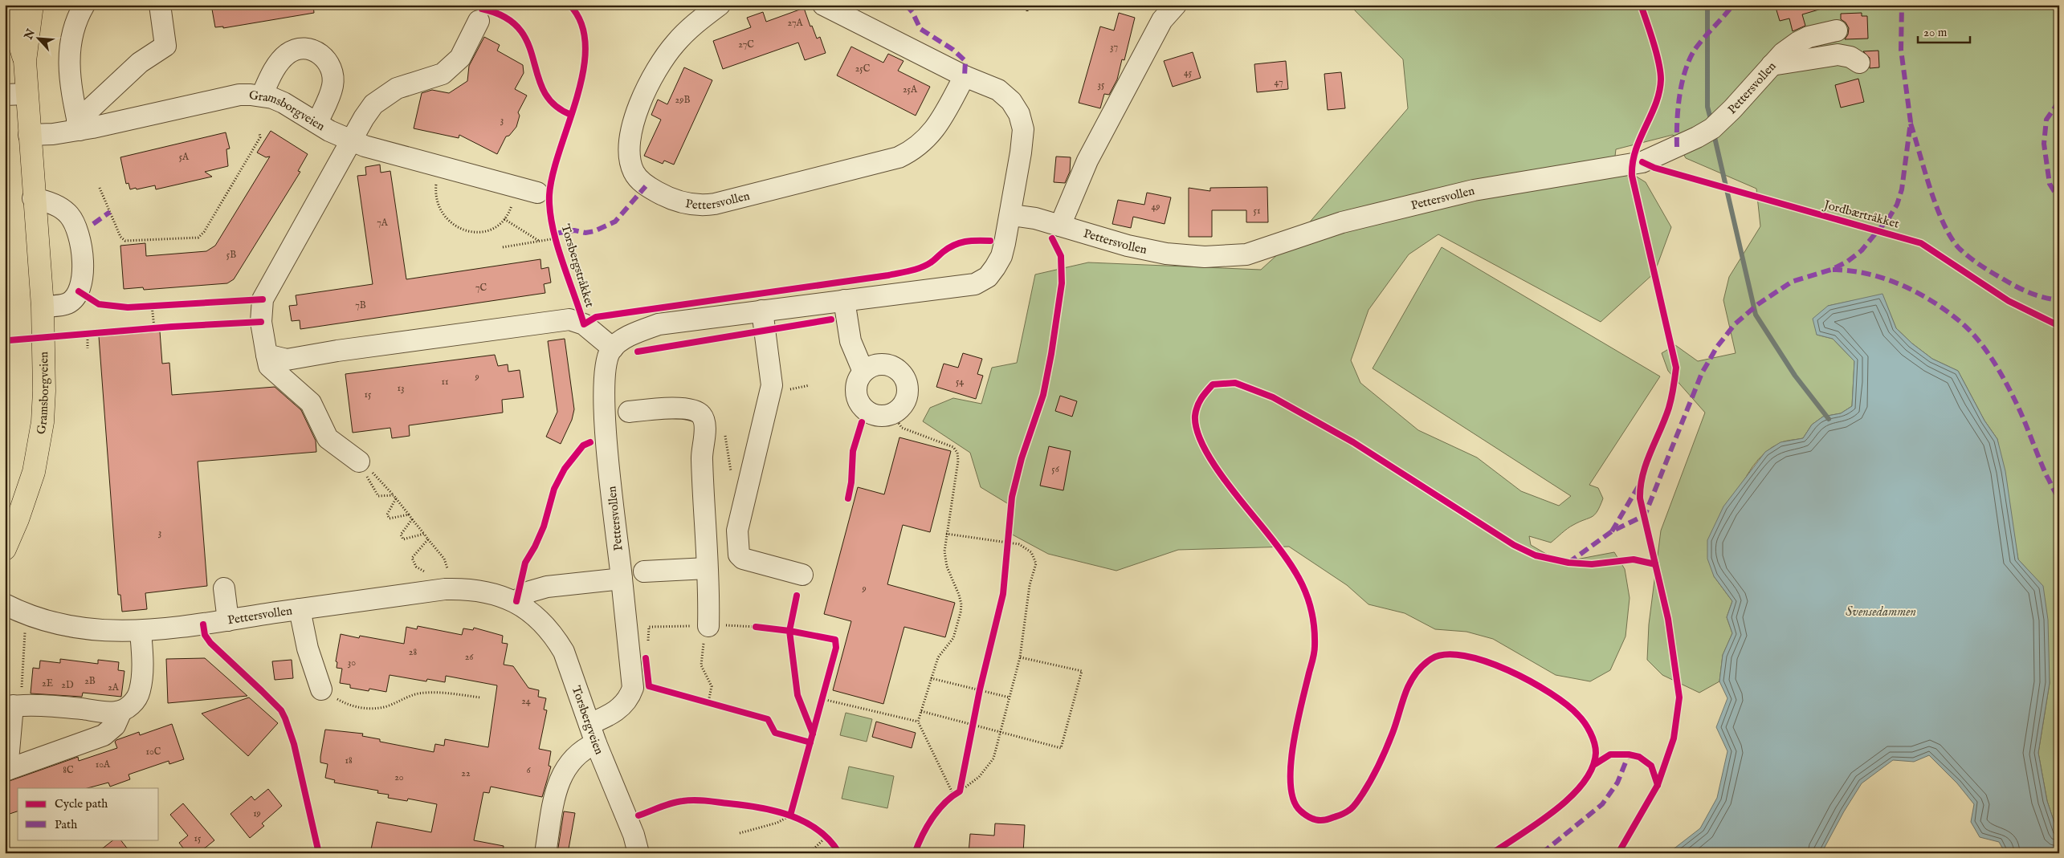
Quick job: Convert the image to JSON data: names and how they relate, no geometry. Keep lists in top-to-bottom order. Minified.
{"streets":{"main road":["Gramsborgveien"],"street":["Pettersvollen","Torsbergveien"],"cycle path":["Jordbærtråkket","Torsbergstråkket"]},"crossings":[["Pettersvollen","Torsbergveien"]],"water":["Svensedammen"],"house_numbers":["27A","27C","37","25C","45","47","35","25A","29B","3","5A","49","51","7A","5B","7C","7B","9","11","54","13","15","56","3","9","28","26","30","2B","2E","2D","2A","24","10C","18","10A","8C","6","22","20","19","15"],"legend":["Cycle path","Path"],"scale_bar":"20 m","north":"top left"}
